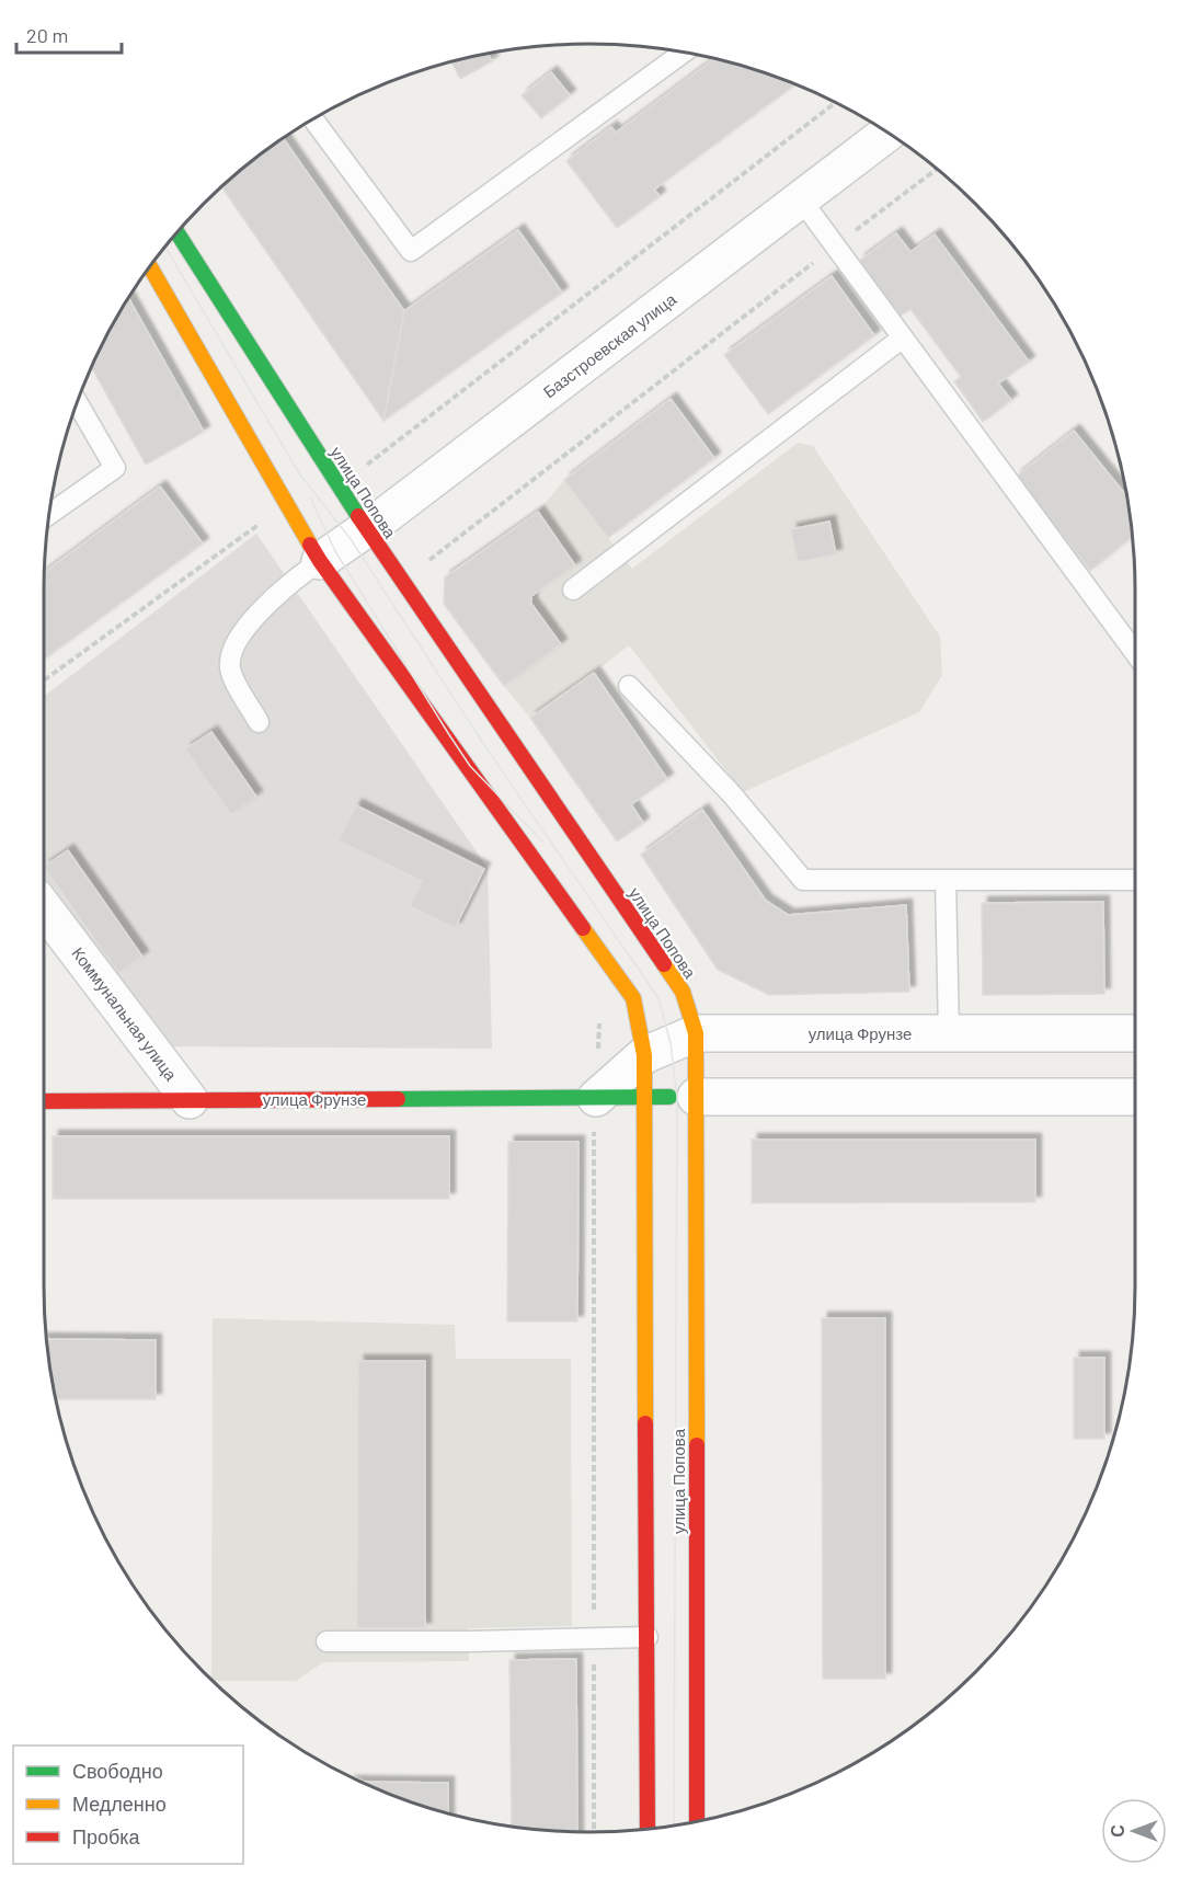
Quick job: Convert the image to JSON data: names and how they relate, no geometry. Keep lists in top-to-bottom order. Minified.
{"streets":{"street":["Базстроевская улица","улица Попова","Коммунальная улица","улица Фрунзе"]},"crossings":[["Базстроевская улица","улица Попова"],["улица Попова","улица Фрунзе"],["Коммунальная улица","улица Фрунзе"]],"legend":["Свободно","Медленно","Пробка"],"scale_bar":"20 m","north":"left"}
